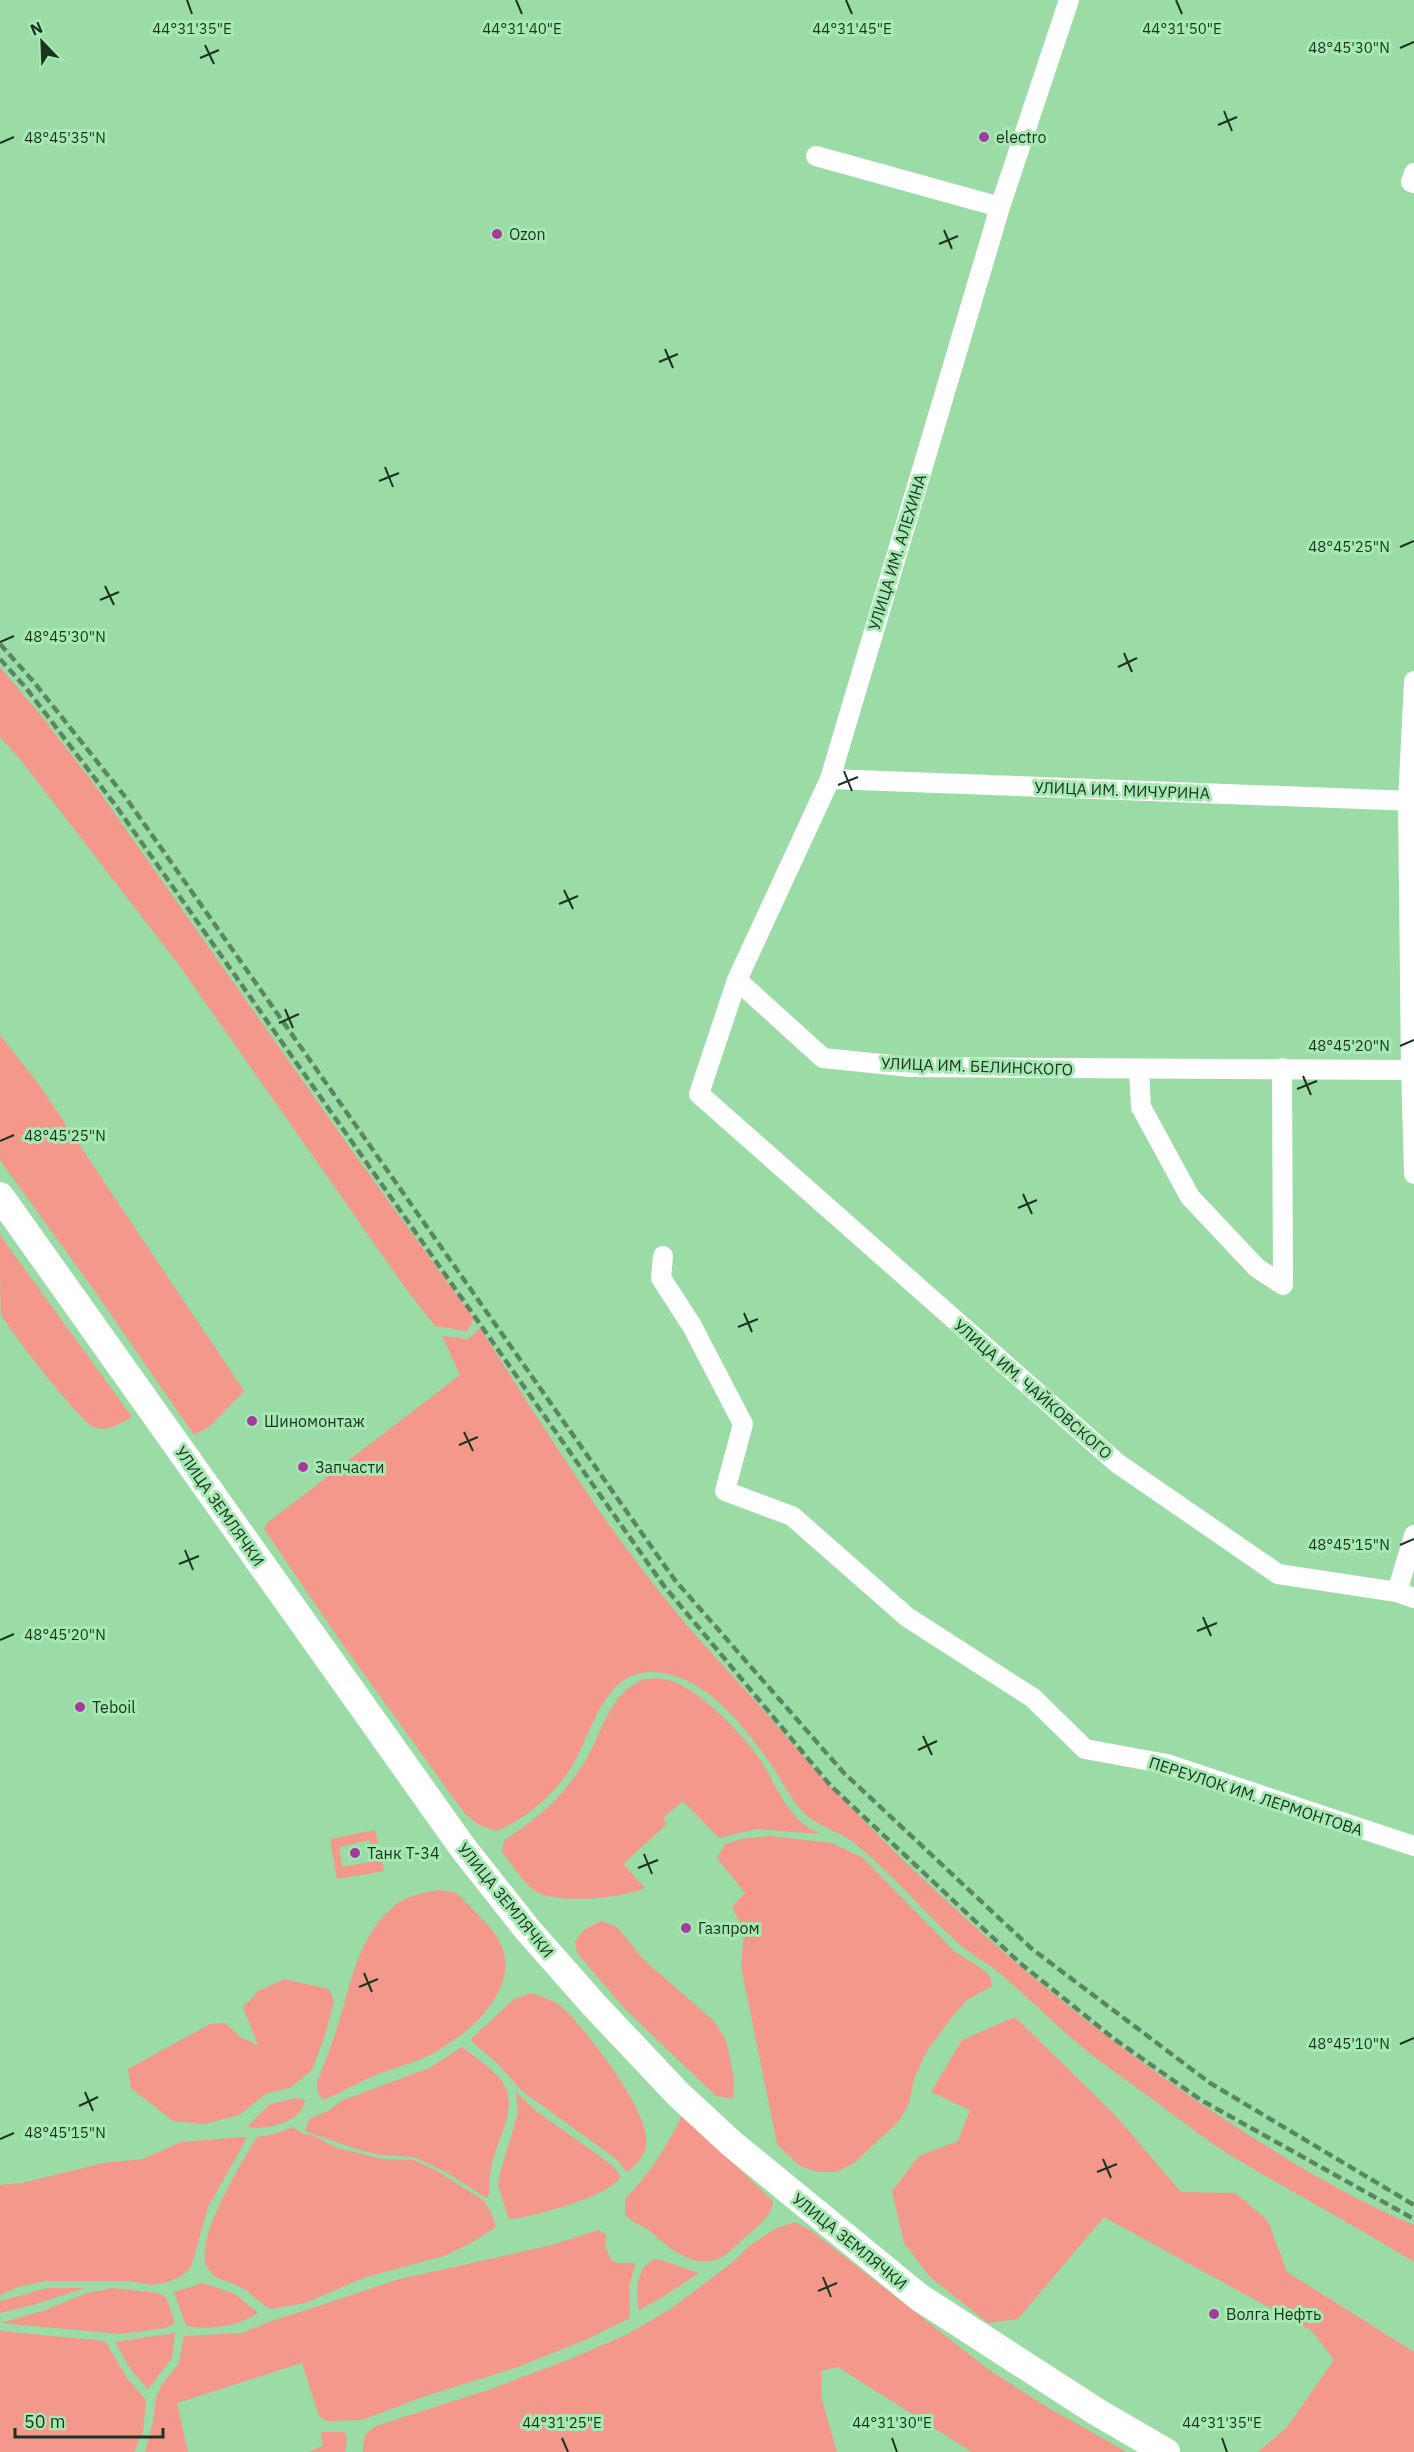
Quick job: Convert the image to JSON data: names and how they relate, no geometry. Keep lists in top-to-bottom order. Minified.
{"streets":{"main road":["УЛИЦА ЗЕМЛЯЧКИ"],"street":["УЛИЦА ИМ. АЛЕХИНА","УЛИЦА ИМ. МИЧУРИНА","УЛИЦА ИМ. БЕЛИНСКОГО","УЛИЦА ИМ. ЧАЙКОВСКОГО","ПЕРЕУЛОК ИМ. ЛЕРМОНТОВА"]},"crossings":[["УЛИЦА ИМ. АЛЕХИНА","УЛИЦА ИМ. МИЧУРИНА"],["УЛИЦА ИМ. АЛЕХИНА","УЛИЦА ИМ. БЕЛИНСКОГО"],["УЛИЦА ИМ. АЛЕХИНА","УЛИЦА ИМ. ЧАЙКОВСКОГО"]],"places":["electro","Ozon","Шиномонтаж","Запчасти","Teboil","Танк Т-34","Газпром","Волга Нефть"],"scale_bar":"50 m","north":"top left","coordinates":["44°31'35\"E","44°31'40\"E","44°31'45\"E","44°31'50\"E","48°45'30\"N","48°45'35\"N","48°45'25\"N","48°45'20\"N","48°45'15\"N","48°45'10\"N","44°31'25\"E","44°31'30\"E"]}
